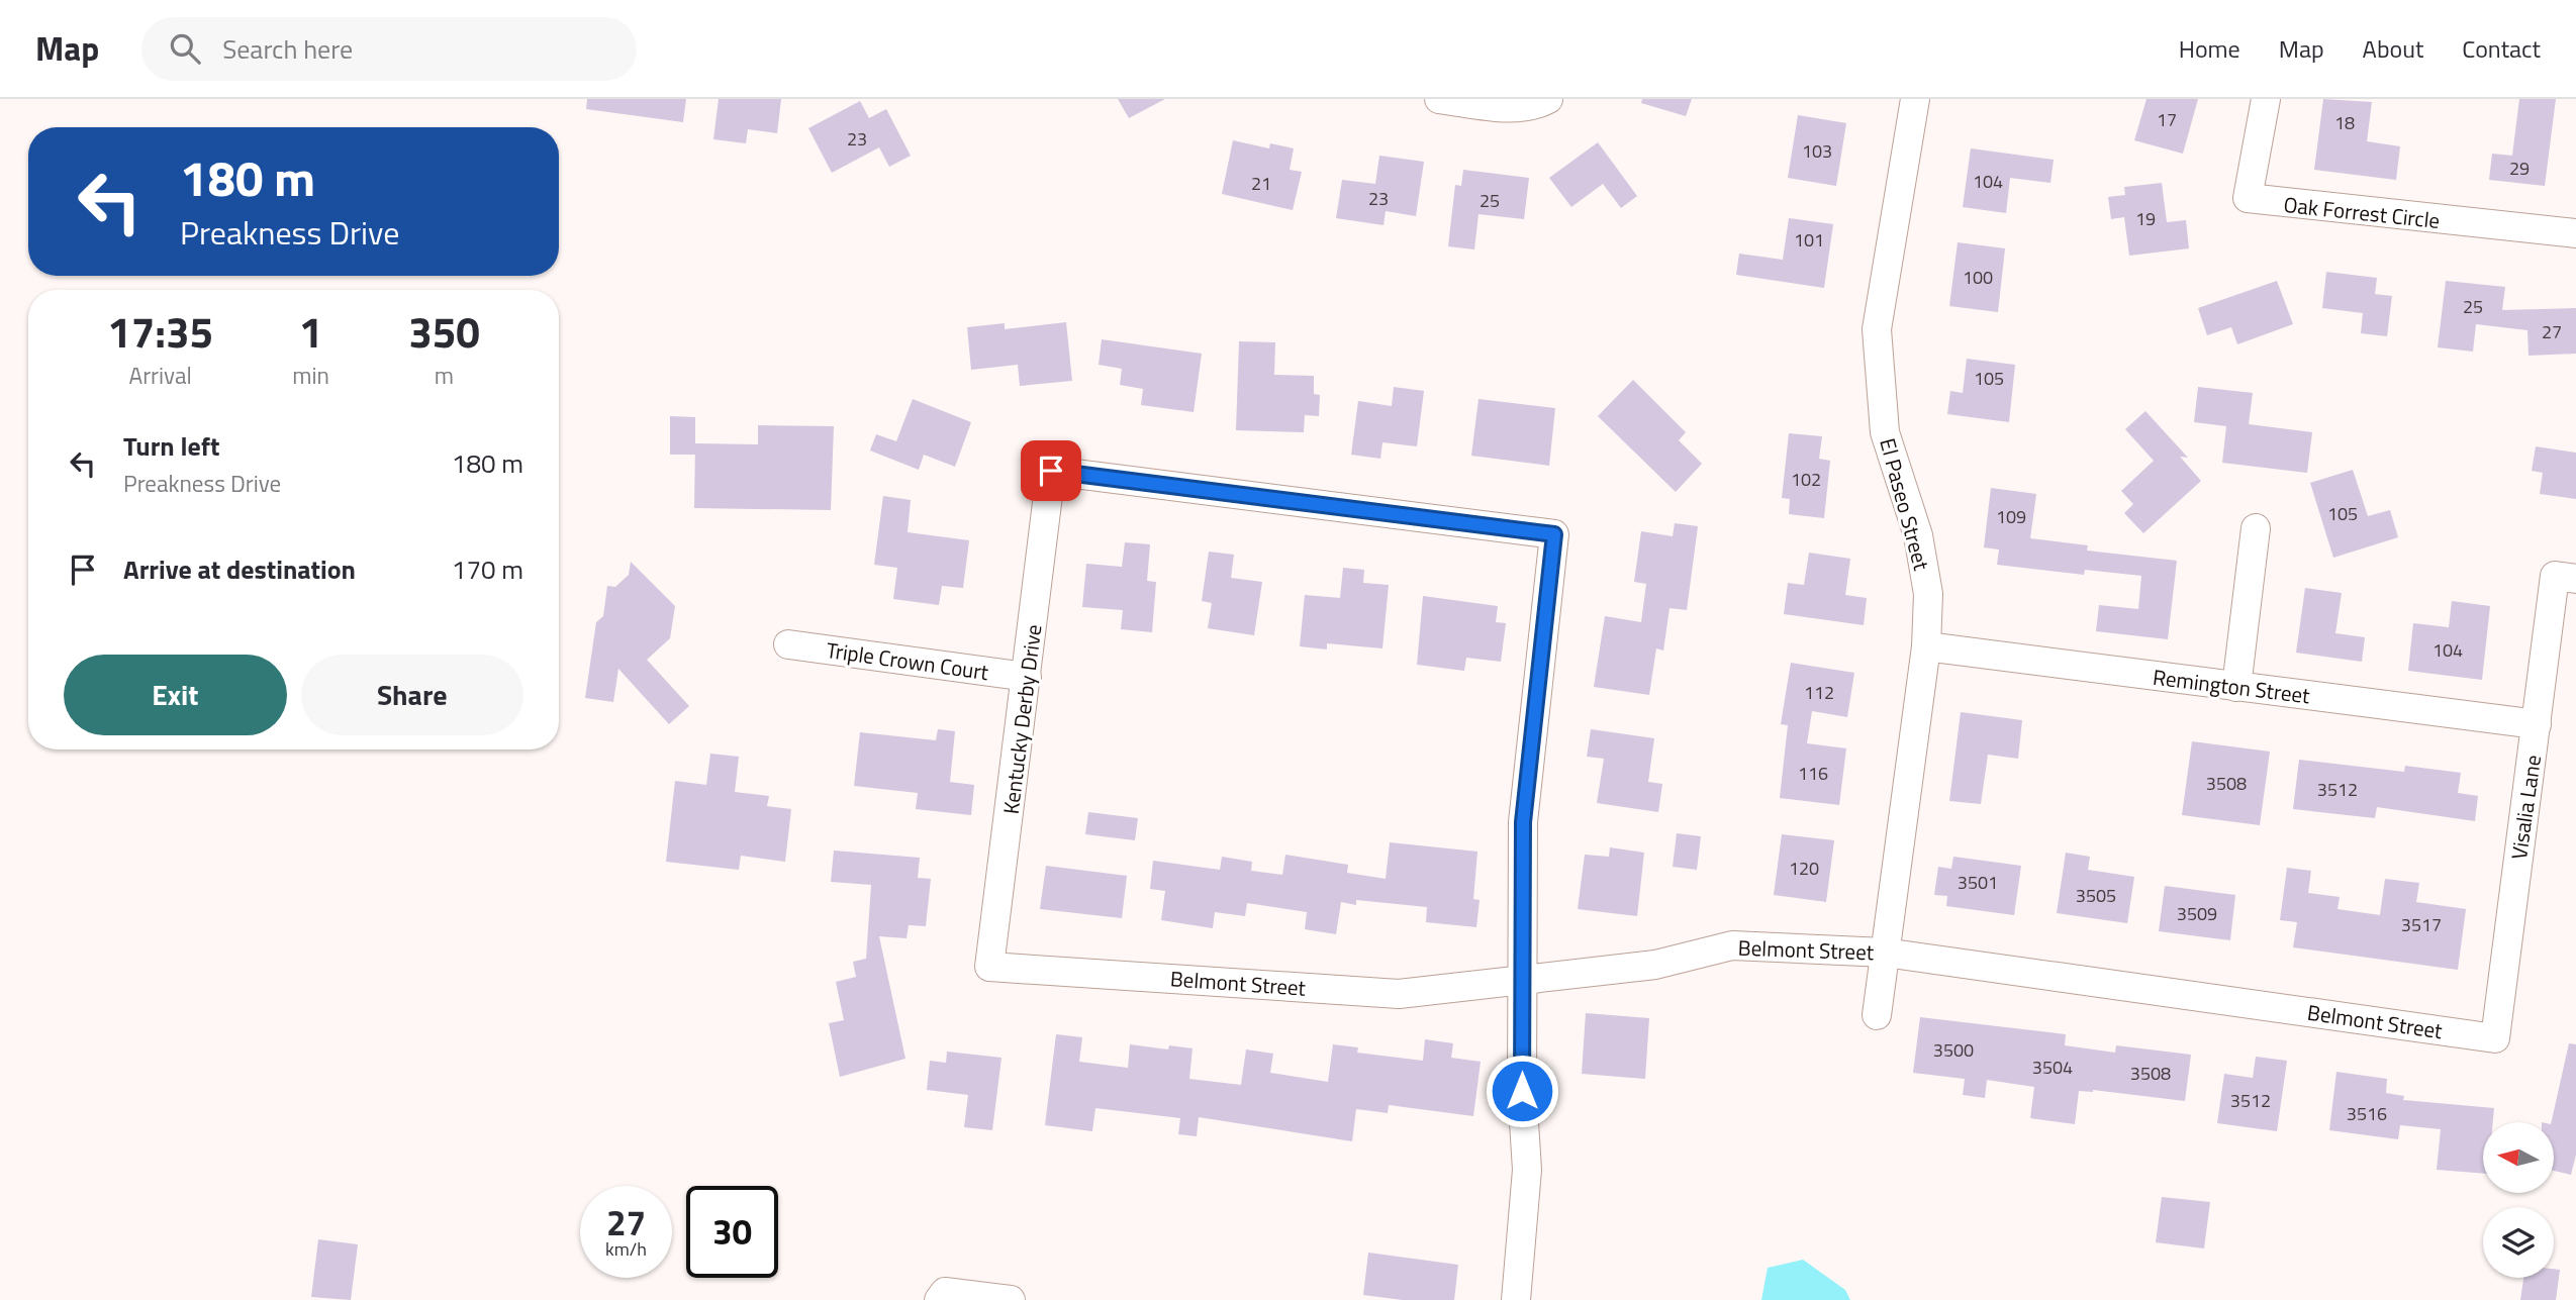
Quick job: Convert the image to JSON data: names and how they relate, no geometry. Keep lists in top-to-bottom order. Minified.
{"streets":{"street":["Oak Forrest Circle","El Paseo Street","Triple Crown Court","Remington Street","Kentucky Derby Drive","Visalia Lane","Belmont Street"]},"crossings":[["El Paseo Street","Remington Street"],["El Paseo Street","Belmont Street"],["Triple Crown Court","Kentucky Derby Drive"],["Remington Street","Visalia Lane"],["Kentucky Derby Drive","Belmont Street"],["Visalia Lane","Belmont Street"]],"house_numbers":["17","18","23","103","29","104","21","23","25","19","101","100","25","27","105","102","105","109","104","112","116","3508","3512","120","3501","3505","3509","3517","3500","3504","3508","3512","3516"],"north":"left","page":{"header":"Map","search":"Search here","nav":["Home","Map","About","Contact"],"turn":["180 m","Preakness Drive"],"eta":["17:35","Arrival","1","min","350","m"],"list":[{"name":"Turn left","note":"Preakness Drive","value":"180 m"},{"name":"Arrive at destination","value":"170 m"}],"buttons":["Exit","Share"],"speed":"27 km/h","limit":"30"}}
